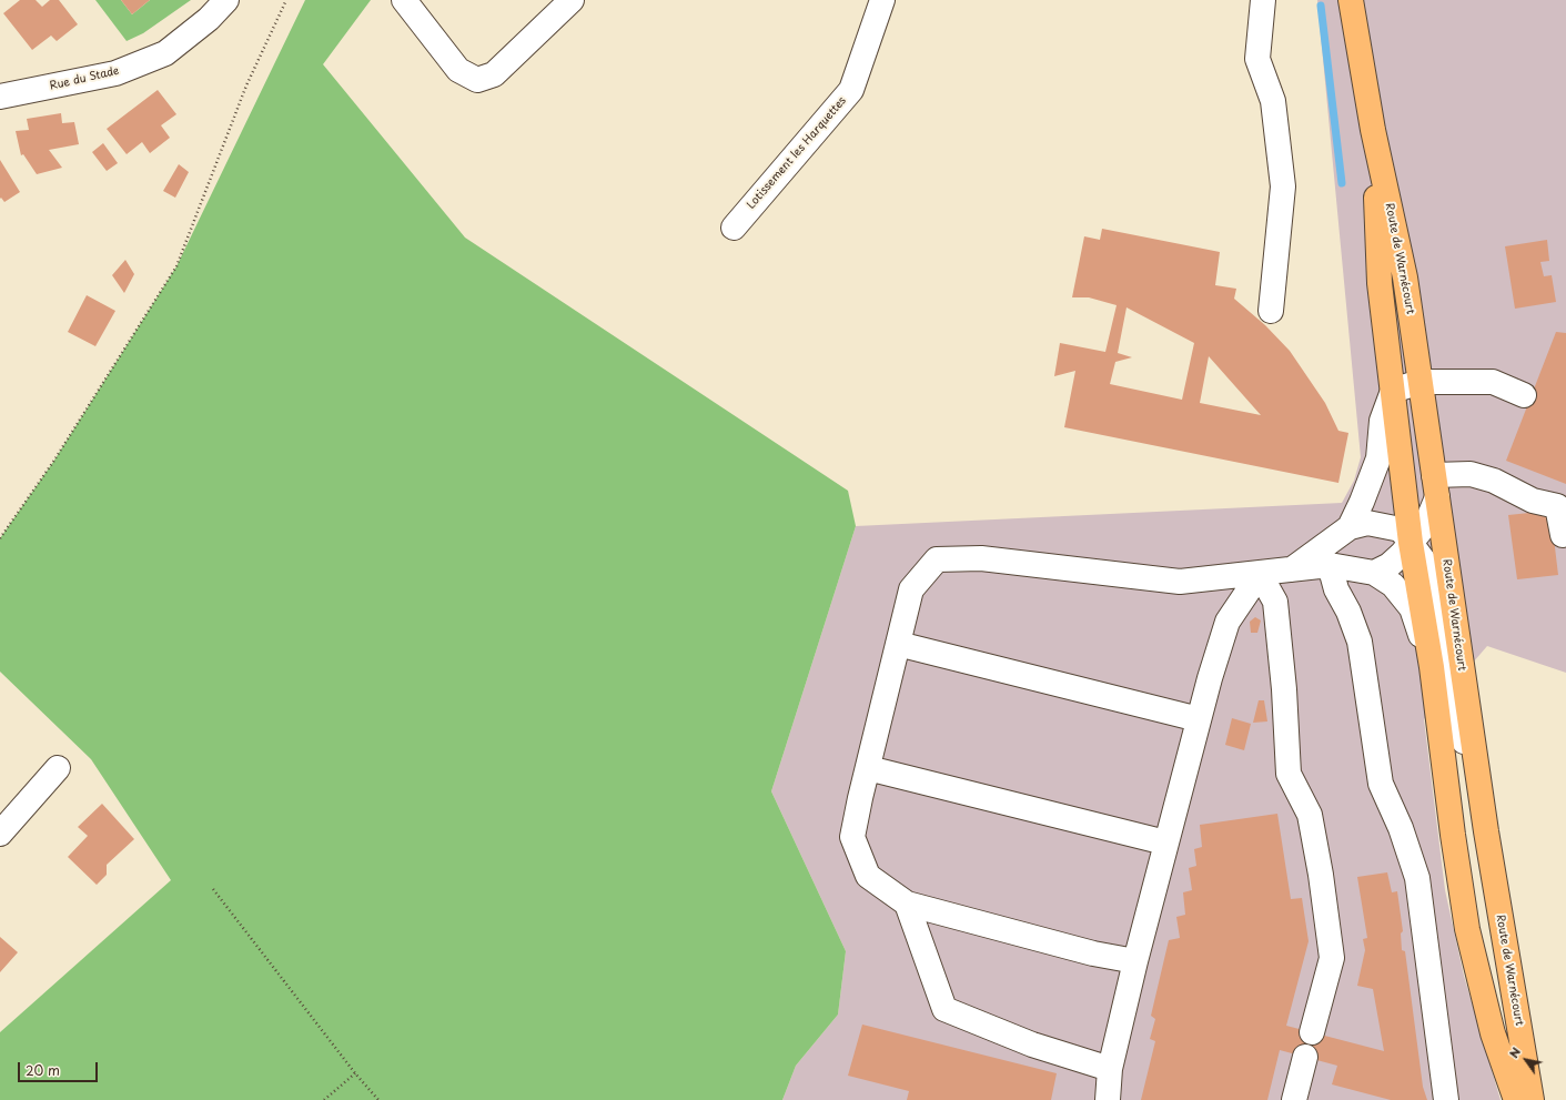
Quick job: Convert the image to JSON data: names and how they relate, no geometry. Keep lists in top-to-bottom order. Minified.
{"streets":{"main road":["Route de Warnécourt"],"street":["Rue du Stade","Lotissement les Harquettes"]},"scale_bar":"20 m","north":"top left"}
